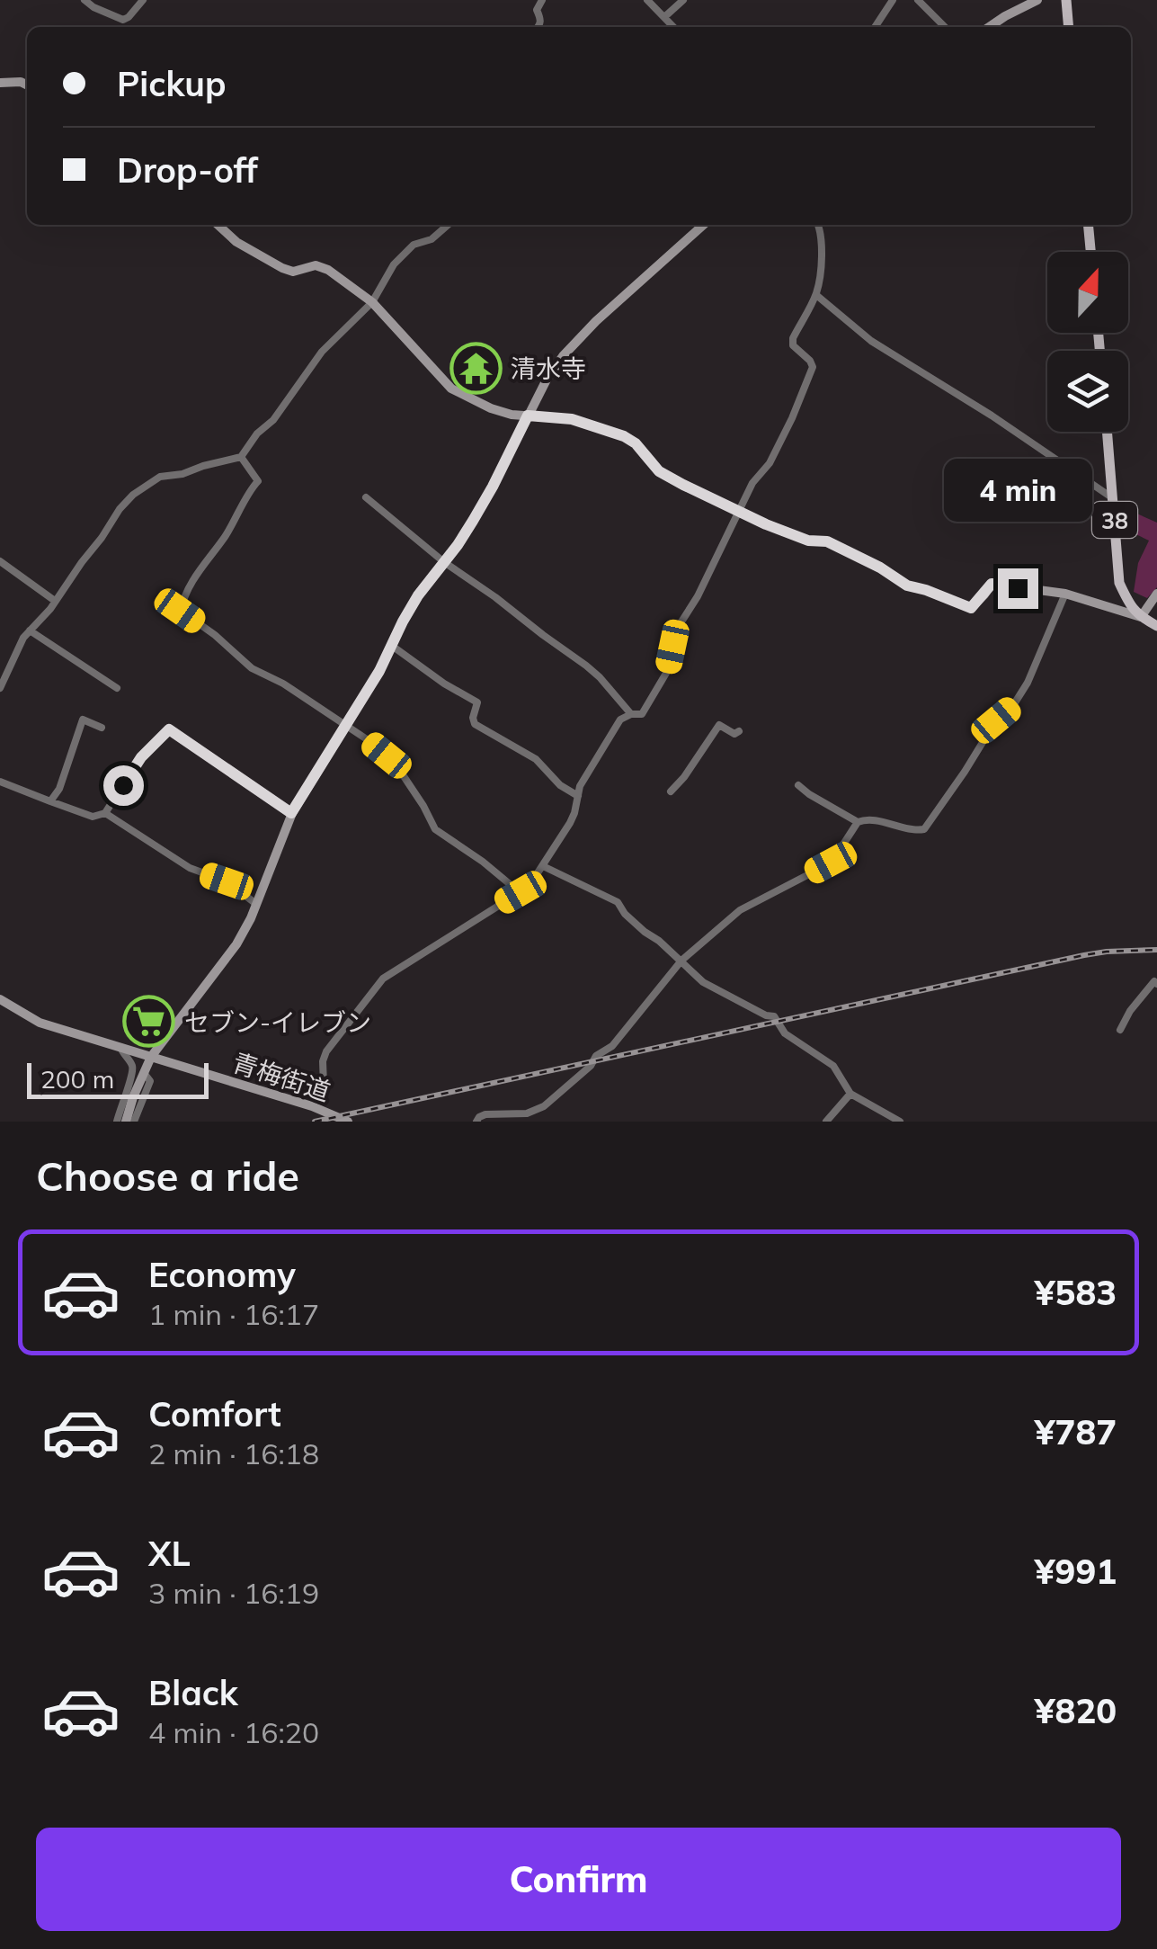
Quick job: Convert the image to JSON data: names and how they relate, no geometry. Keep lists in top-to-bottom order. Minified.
{"streets":{"main road":["38"],"street":["青梅街道"]},"places":{"temple":["清水寺"],"supermarket":["セブン-イレブン"]},"scale_bar":"200 m","north":"top","page":{"banner":["Pickup","Drop-off"],"bubble":"4 min","scale":"200 m","heading":"Choose a ride","list":[{"name":"Economy","note":"1 min · 16:17","value":"¥583"},{"name":"Comfort","note":"2 min · 16:18","value":"¥787"},{"name":"XL","note":"3 min · 16:19","value":"¥991"},{"name":"Black","note":"4 min · 16:20","value":"¥820"}],"buttons":"Confirm"}}
